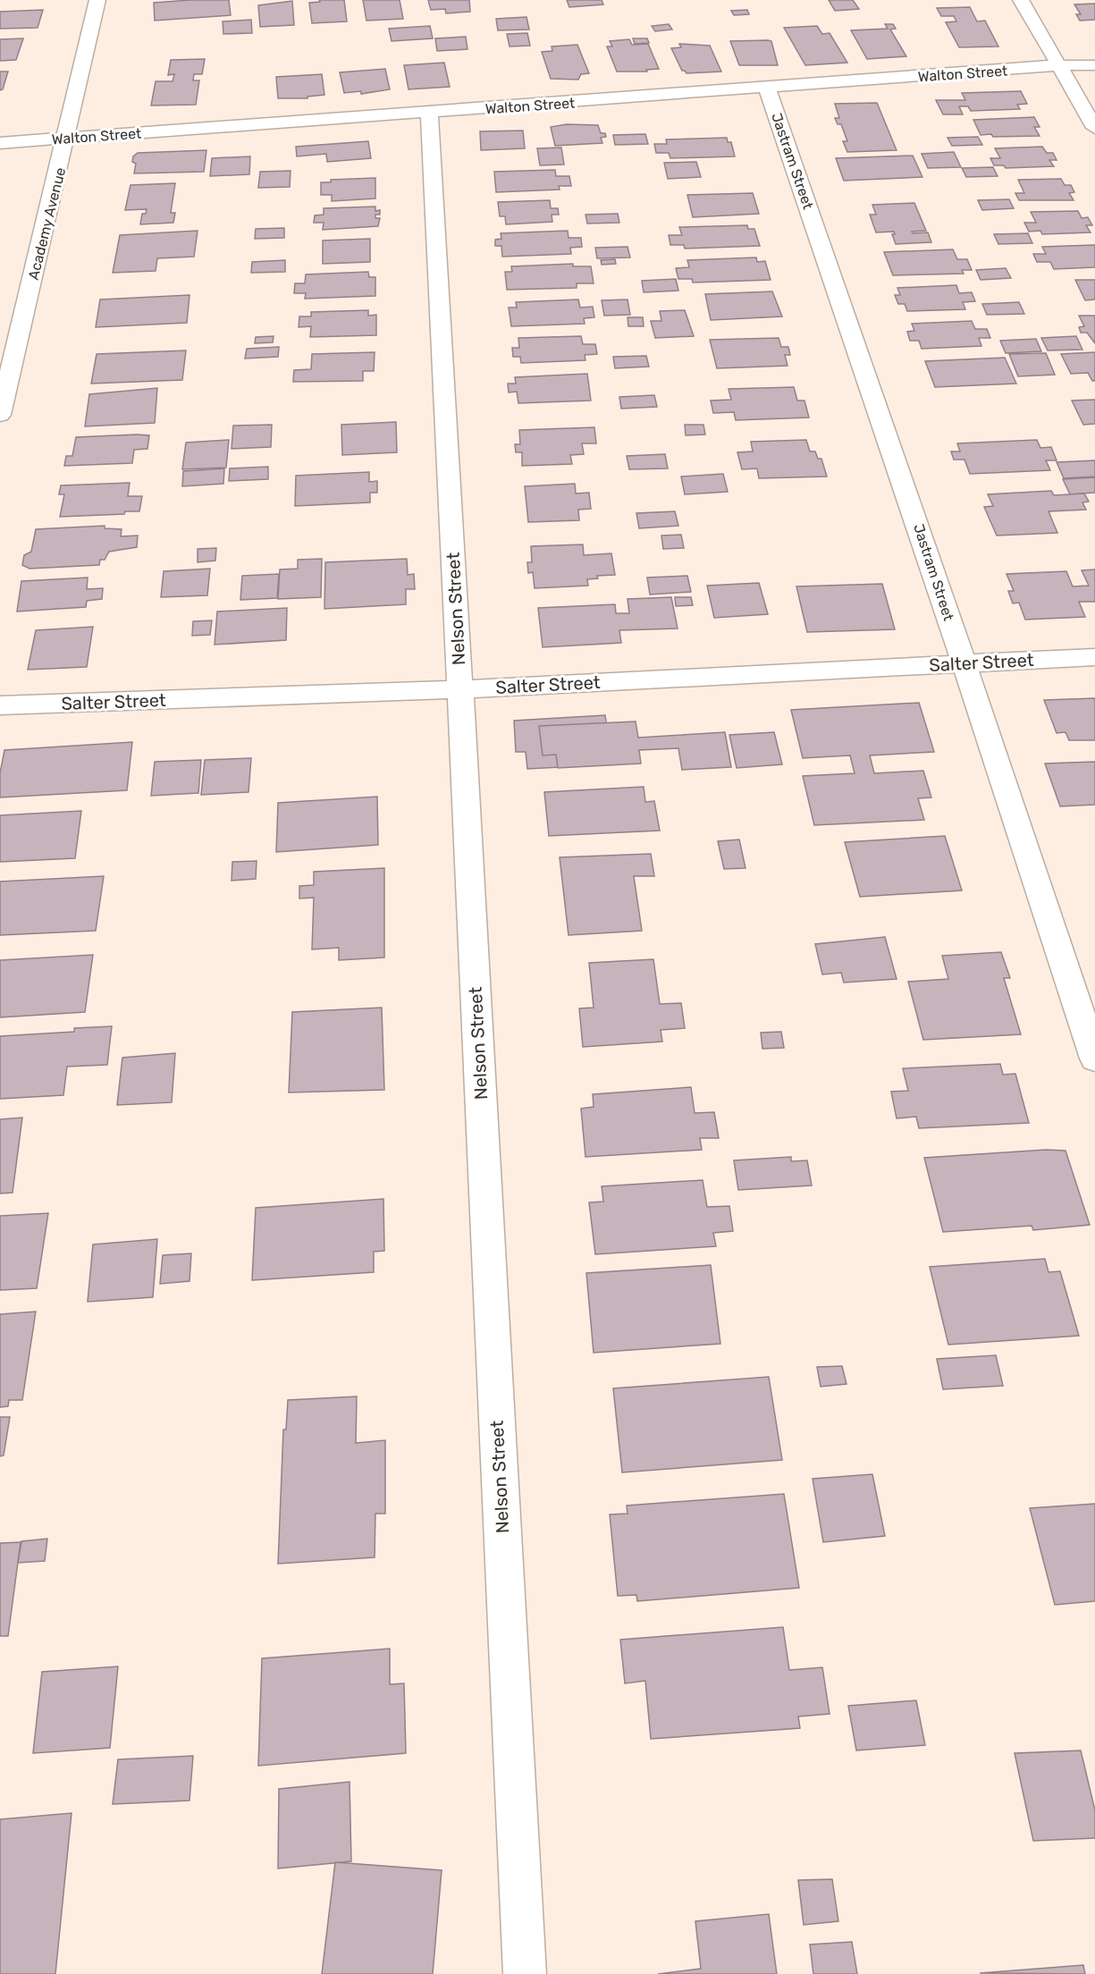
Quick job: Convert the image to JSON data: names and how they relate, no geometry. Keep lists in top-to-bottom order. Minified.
{"streets":{"street":["Walton Street","Jastram Street","Academy Avenue","Nelson Street","Salter Street"]},"crossings":[["Walton Street","Jastram Street"],["Walton Street","Academy Avenue"],["Walton Street","Nelson Street"],["Jastram Street","Salter Street"],["Nelson Street","Salter Street"]]}
